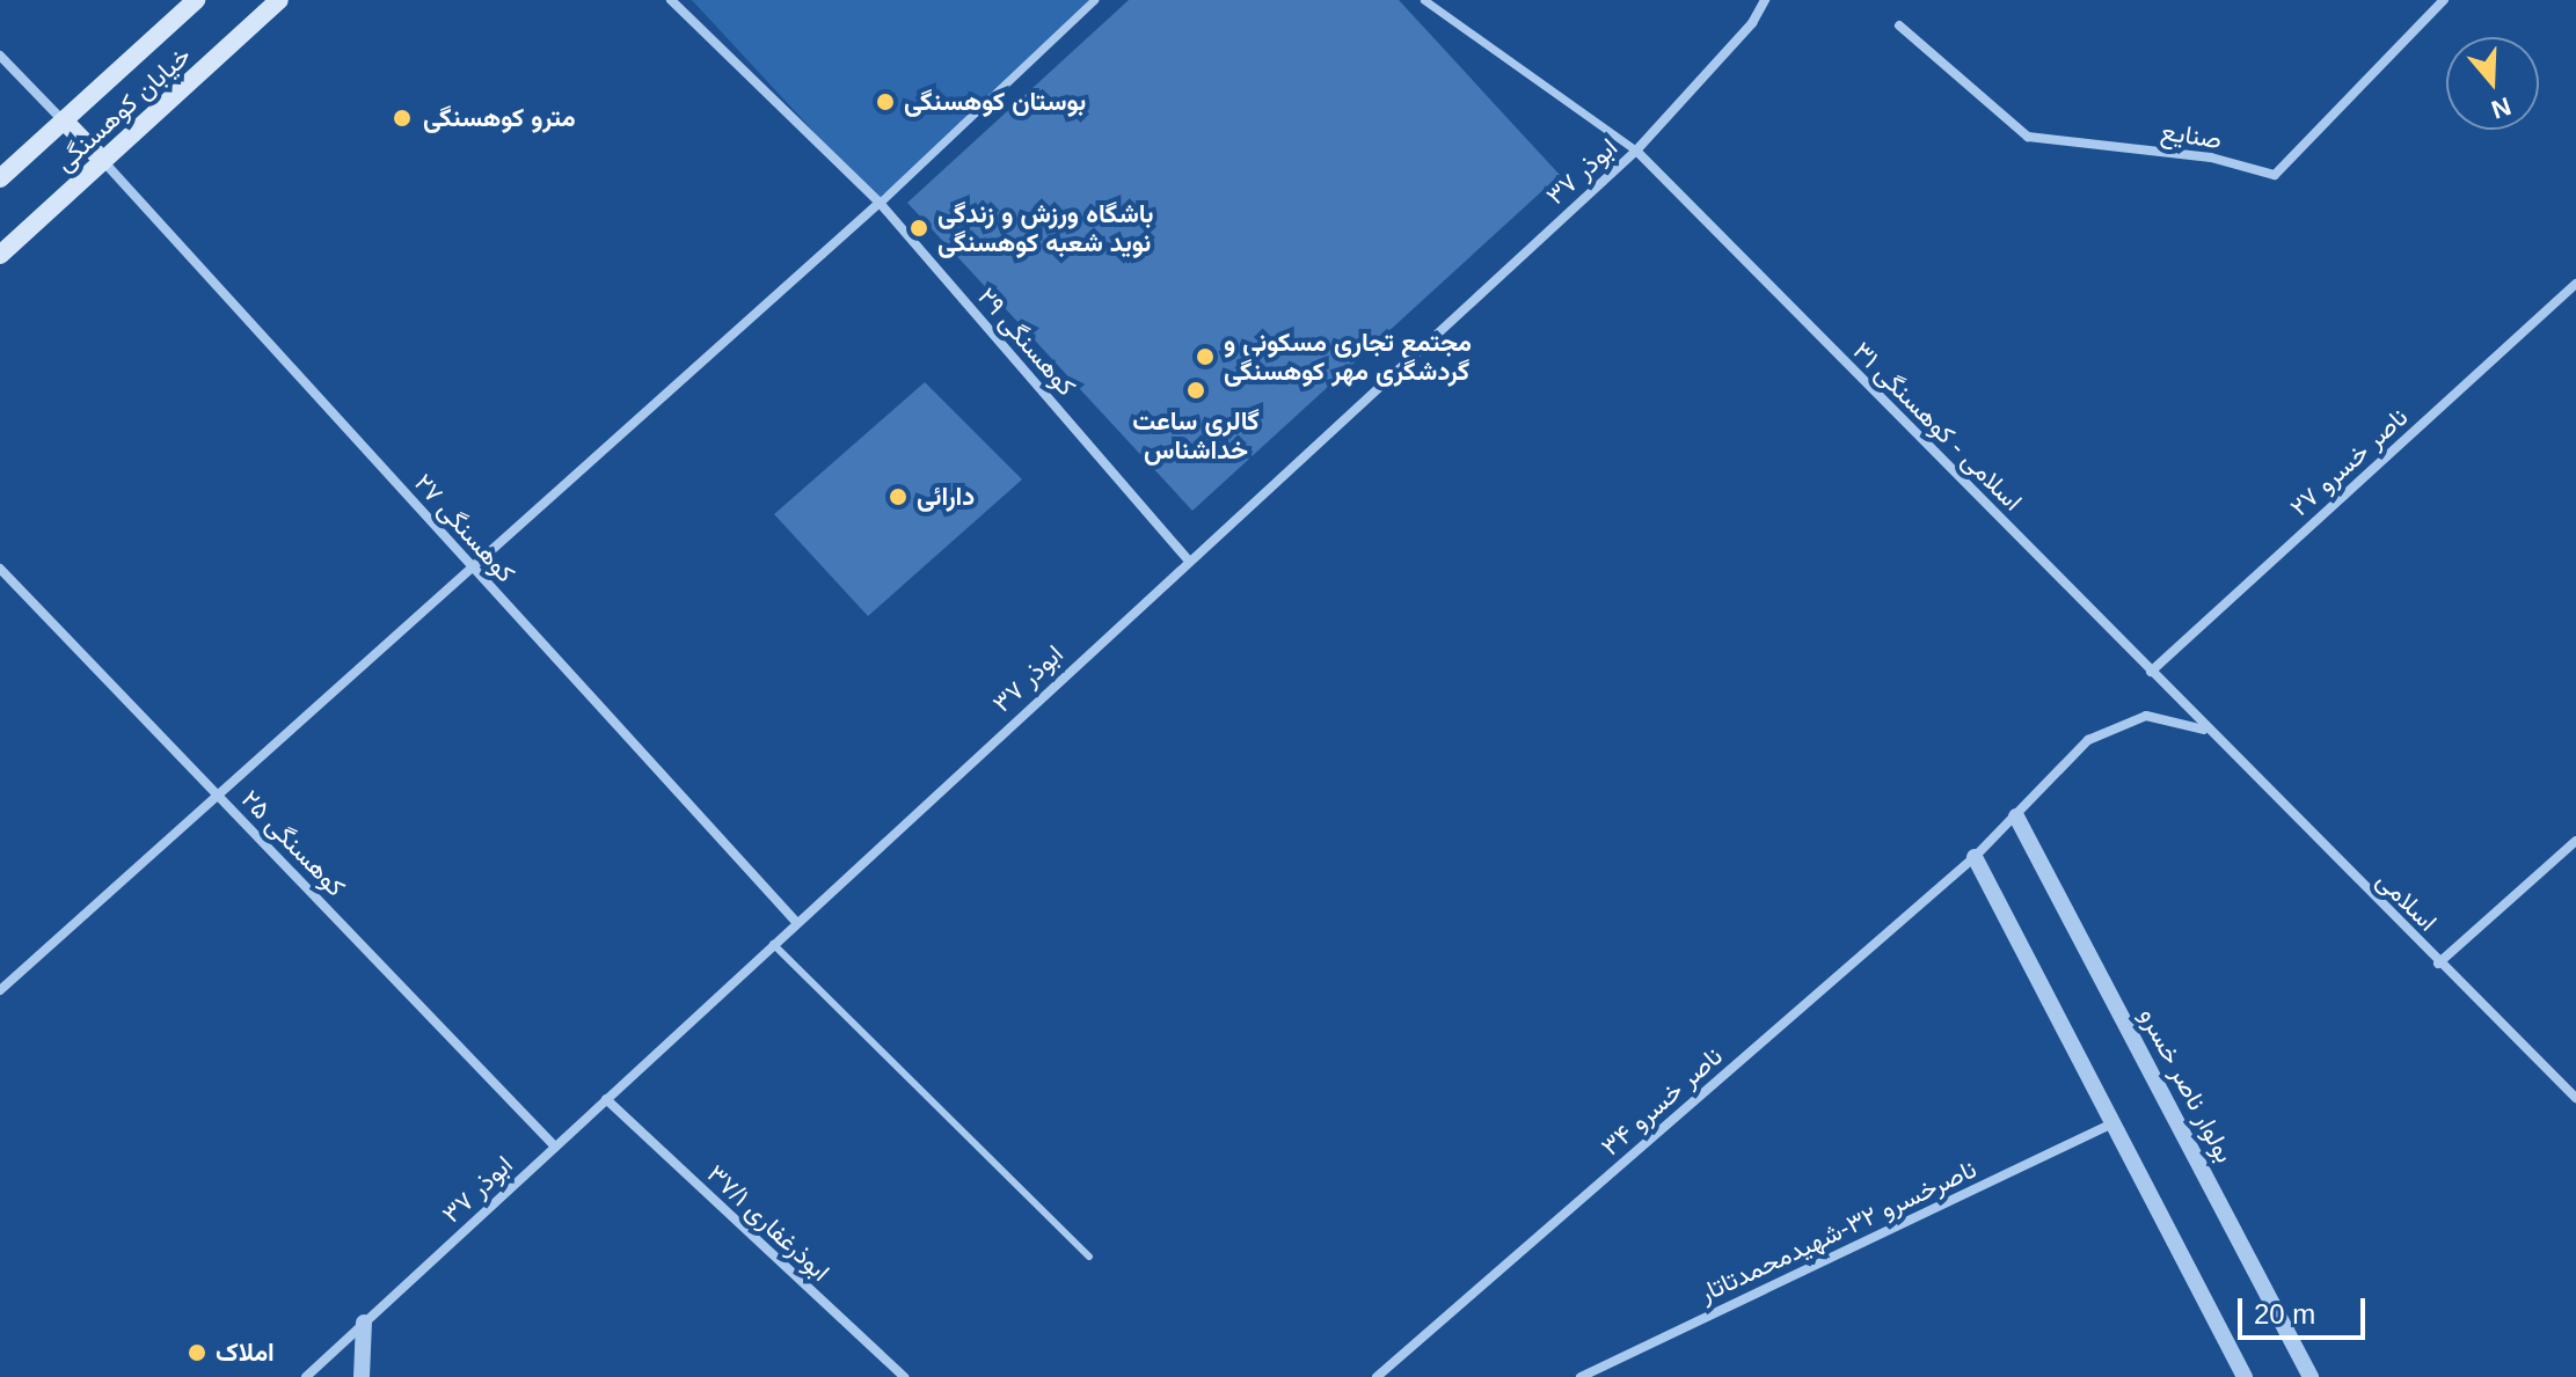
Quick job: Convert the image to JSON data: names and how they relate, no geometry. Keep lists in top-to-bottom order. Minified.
{"streets":{"main road":["خیابان کوهسنگی"],"street":["صنایع","ابوذر ۳۷","کوهسنگی ۲۹","اسلامی - کوهسنگی ۳۱","ناصر خسرو ۲۷","کوهسنگی ۲۷","کوهسنگی ۲۵","اسلامی","بولوار ناصر خسرو","ناصر خسرو ۳۴","ابوذرغفاری ۳۷/۱","ناصرخسرو ۳۲-شهیدمحمدتاتار"]},"crossings":[["خیابان کوهسنگی","کوهسنگی ۲۷"],["ابوذر ۳۷","کوهسنگی ۲۹"],["ابوذر ۳۷","اسلامی - کوهسنگی ۳۱"],["ابوذر ۳۷","کوهسنگی ۲۷"],["ابوذر ۳۷","کوهسنگی ۲۵"],["ابوذر ۳۷","ابوذرغفاری ۳۷/۱"],["اسلامی - کوهسنگی ۳۱","ناصر خسرو ۲۷"],["اسلامی - کوهسنگی ۳۱","اسلامی"],["اسلامی - کوهسنگی ۳۱","ناصر خسرو ۳۴"],["اسلامی","ناصر خسرو ۳۴"],["بولوار ناصر خسرو","ناصر خسرو ۳۴"]],"places":["بوستان کوهسنگی","مترو کوهسنگی","باشگاه ورزش و زندگی نوید شعبه کوهسنگی","مجتمع تجاری مسکونی و گردشگری مهر کوهسنگی","گالری ساعت خداشناس","دارائی","املاک"],"scale_bar":"20 m","north":"bottom"}
